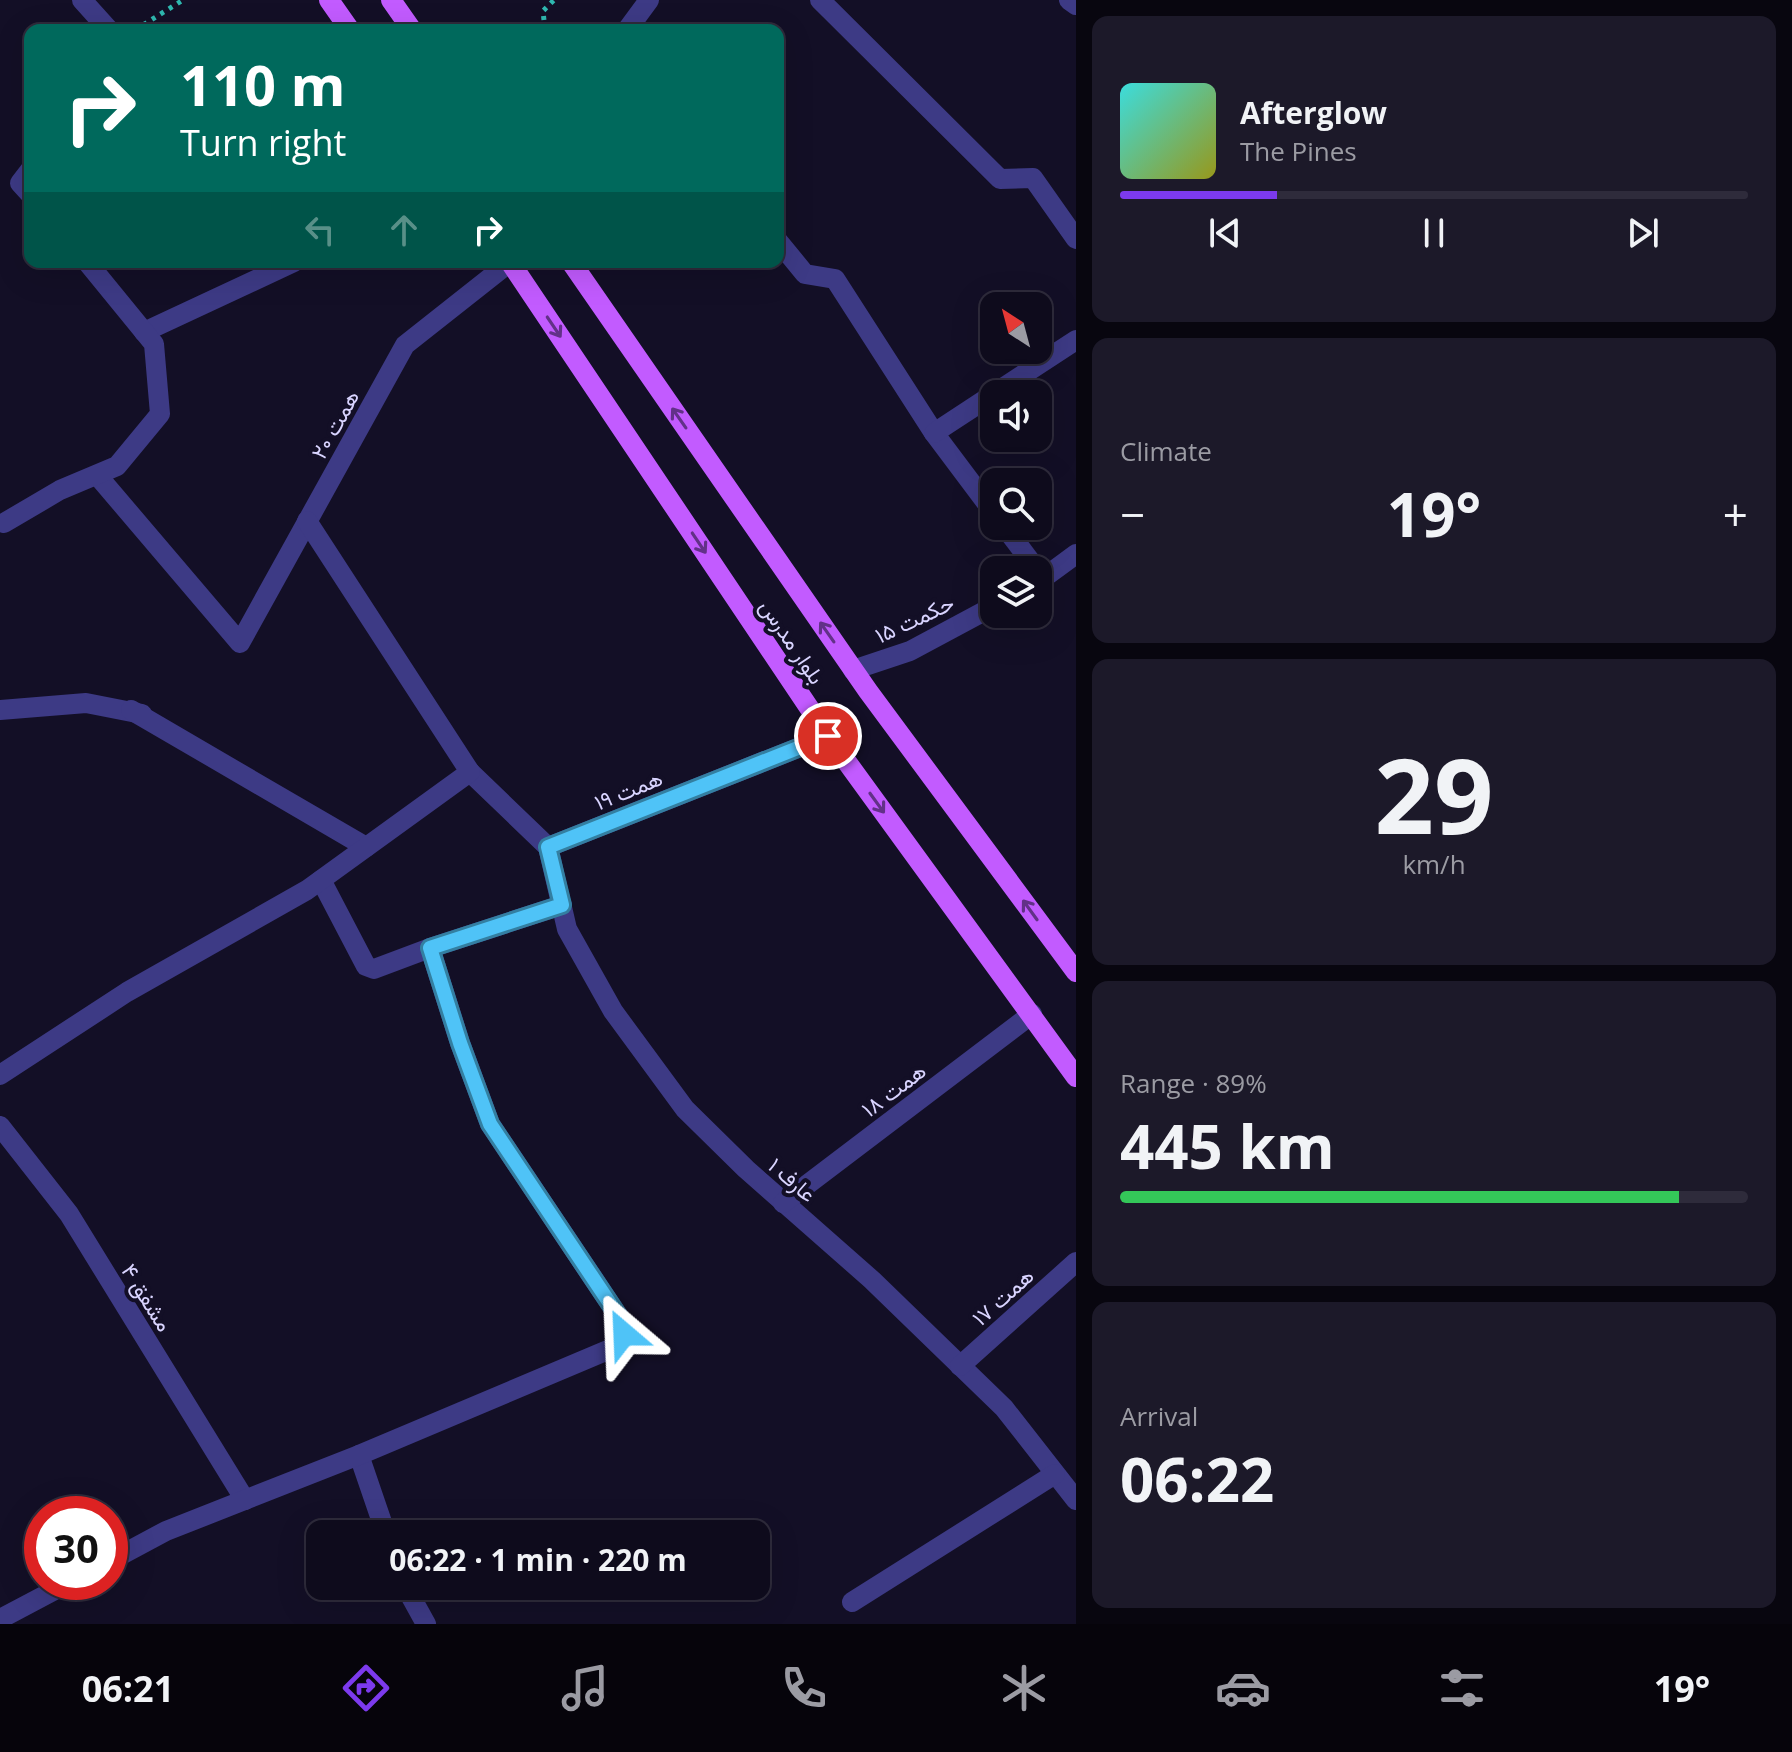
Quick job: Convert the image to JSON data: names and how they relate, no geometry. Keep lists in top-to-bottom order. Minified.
{"streets":{"main road":["بلوار مدرس"],"street":["همت ۲۰","حکمت ۱۵","همت ۱۹","همت ۱۸","عارف ۱","همت ۱۷","مشفق ۴"]},"crossings":[["حکمت ۱۵","بلوار مدرس"],["بلوار مدرس","همت ۱۹"],["بلوار مدرس","همت ۱۸"],["همت ۱۹","عارف ۱"],["همت ۱۸","عارف ۱"],["عارف ۱","همت ۱۷"]],"north":"top left","page":{"turn":["110 m","Turn right"],"song":["Afterglow","The Pines"],"tile":["Climate",["29","km/h"],["Range · 89%","445 km"],["Arrival","06:22"]],"heat":["−","19°","+"],"limit":"30","trip":"06:22 · 1 min · 220 m","tabs":["06:21","19°"]}}
